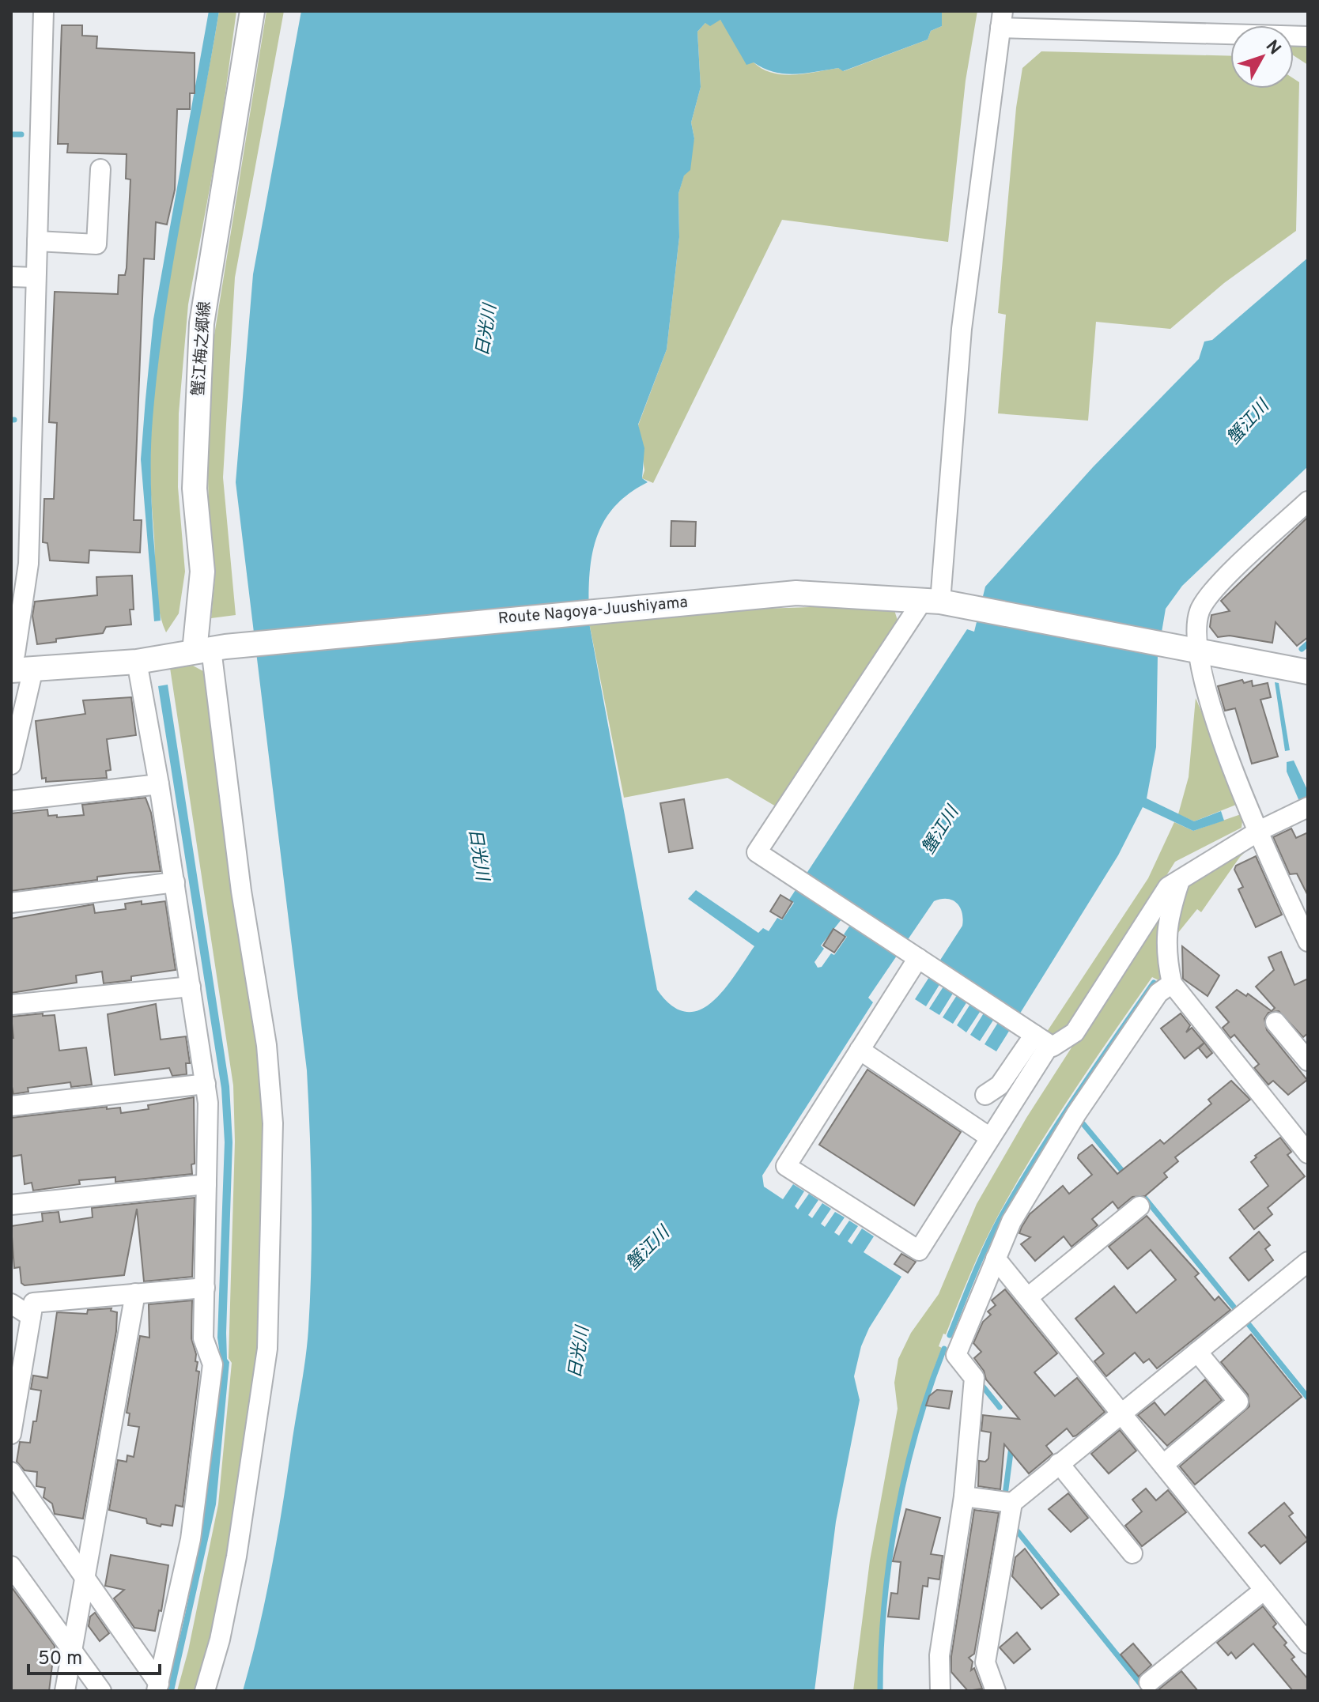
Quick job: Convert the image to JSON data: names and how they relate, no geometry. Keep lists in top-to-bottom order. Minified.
{"streets":{"main road":["蟹江梅之郷線","Route Nagoya-Juushiyama"]},"crossings":[["蟹江梅之郷線","Route Nagoya-Juushiyama"]],"water":["日光川","蟹江川"],"scale_bar":"50 m","north":"top right"}
